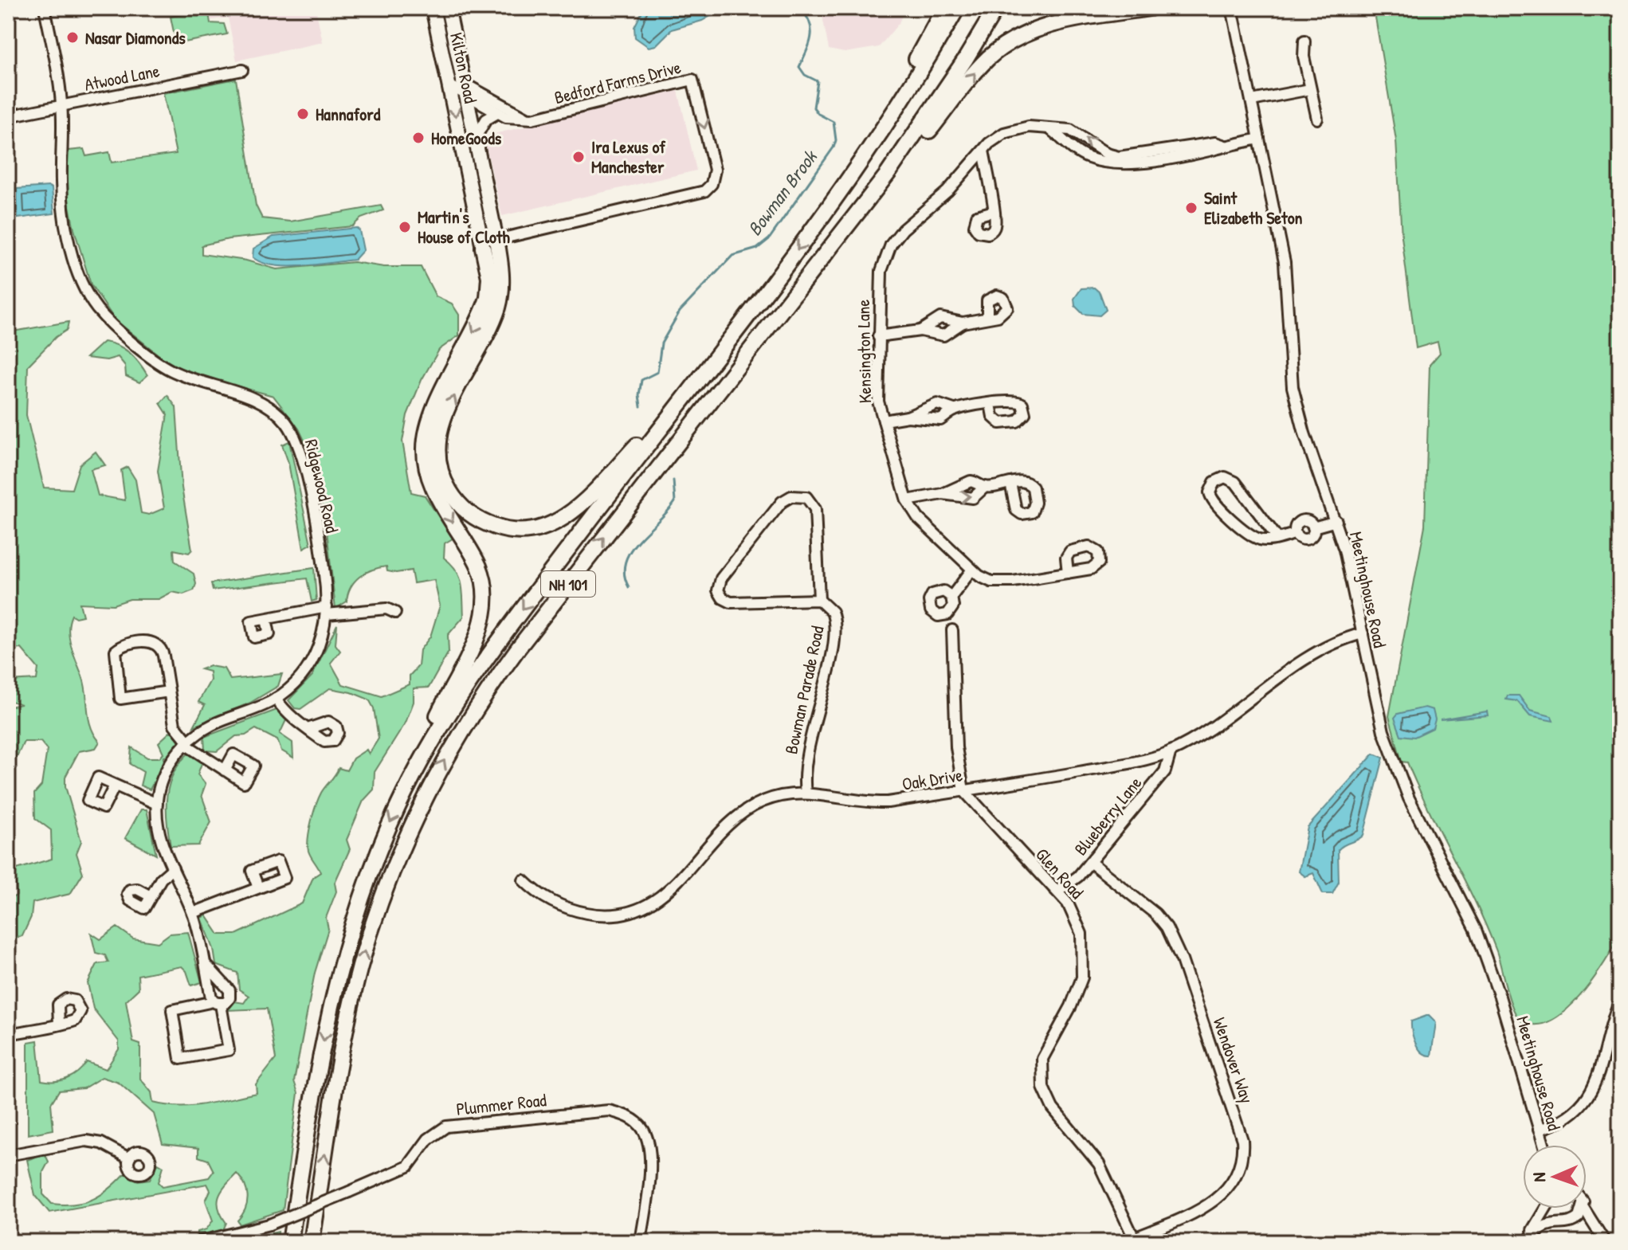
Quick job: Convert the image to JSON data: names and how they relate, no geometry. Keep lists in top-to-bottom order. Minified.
{"streets":{"highway":["NH 101"],"main road":["Kilton Road"],"street":["Atwood Lane","Bedford Farms Drive","Kensington Lane","Ridgewood Road","Meetinghouse Road","Bowman Parade Road","Oak Drive","Blueberry Lane","Glen Road","Wendover Way","Plummer Road"]},"crossings":[["Kilton Road","Bedford Farms Drive"],["Atwood Lane","Ridgewood Road"],["Kensington Lane","Meetinghouse Road"],["Meetinghouse Road","Oak Drive"],["Bowman Parade Road","Oak Drive"],["Oak Drive","Blueberry Lane"],["Oak Drive","Glen Road"],["Blueberry Lane","Glen Road"],["Blueberry Lane","Wendover Way"],["Glen Road","Wendover Way"]],"water":["Bowman Brook"],"places":["Nasar Diamonds","Hannaford","HomeGoods","Ira Lexus of Manchester","Saint Elizabeth Seton","Martin's House of Cloth"],"north":"left"}
